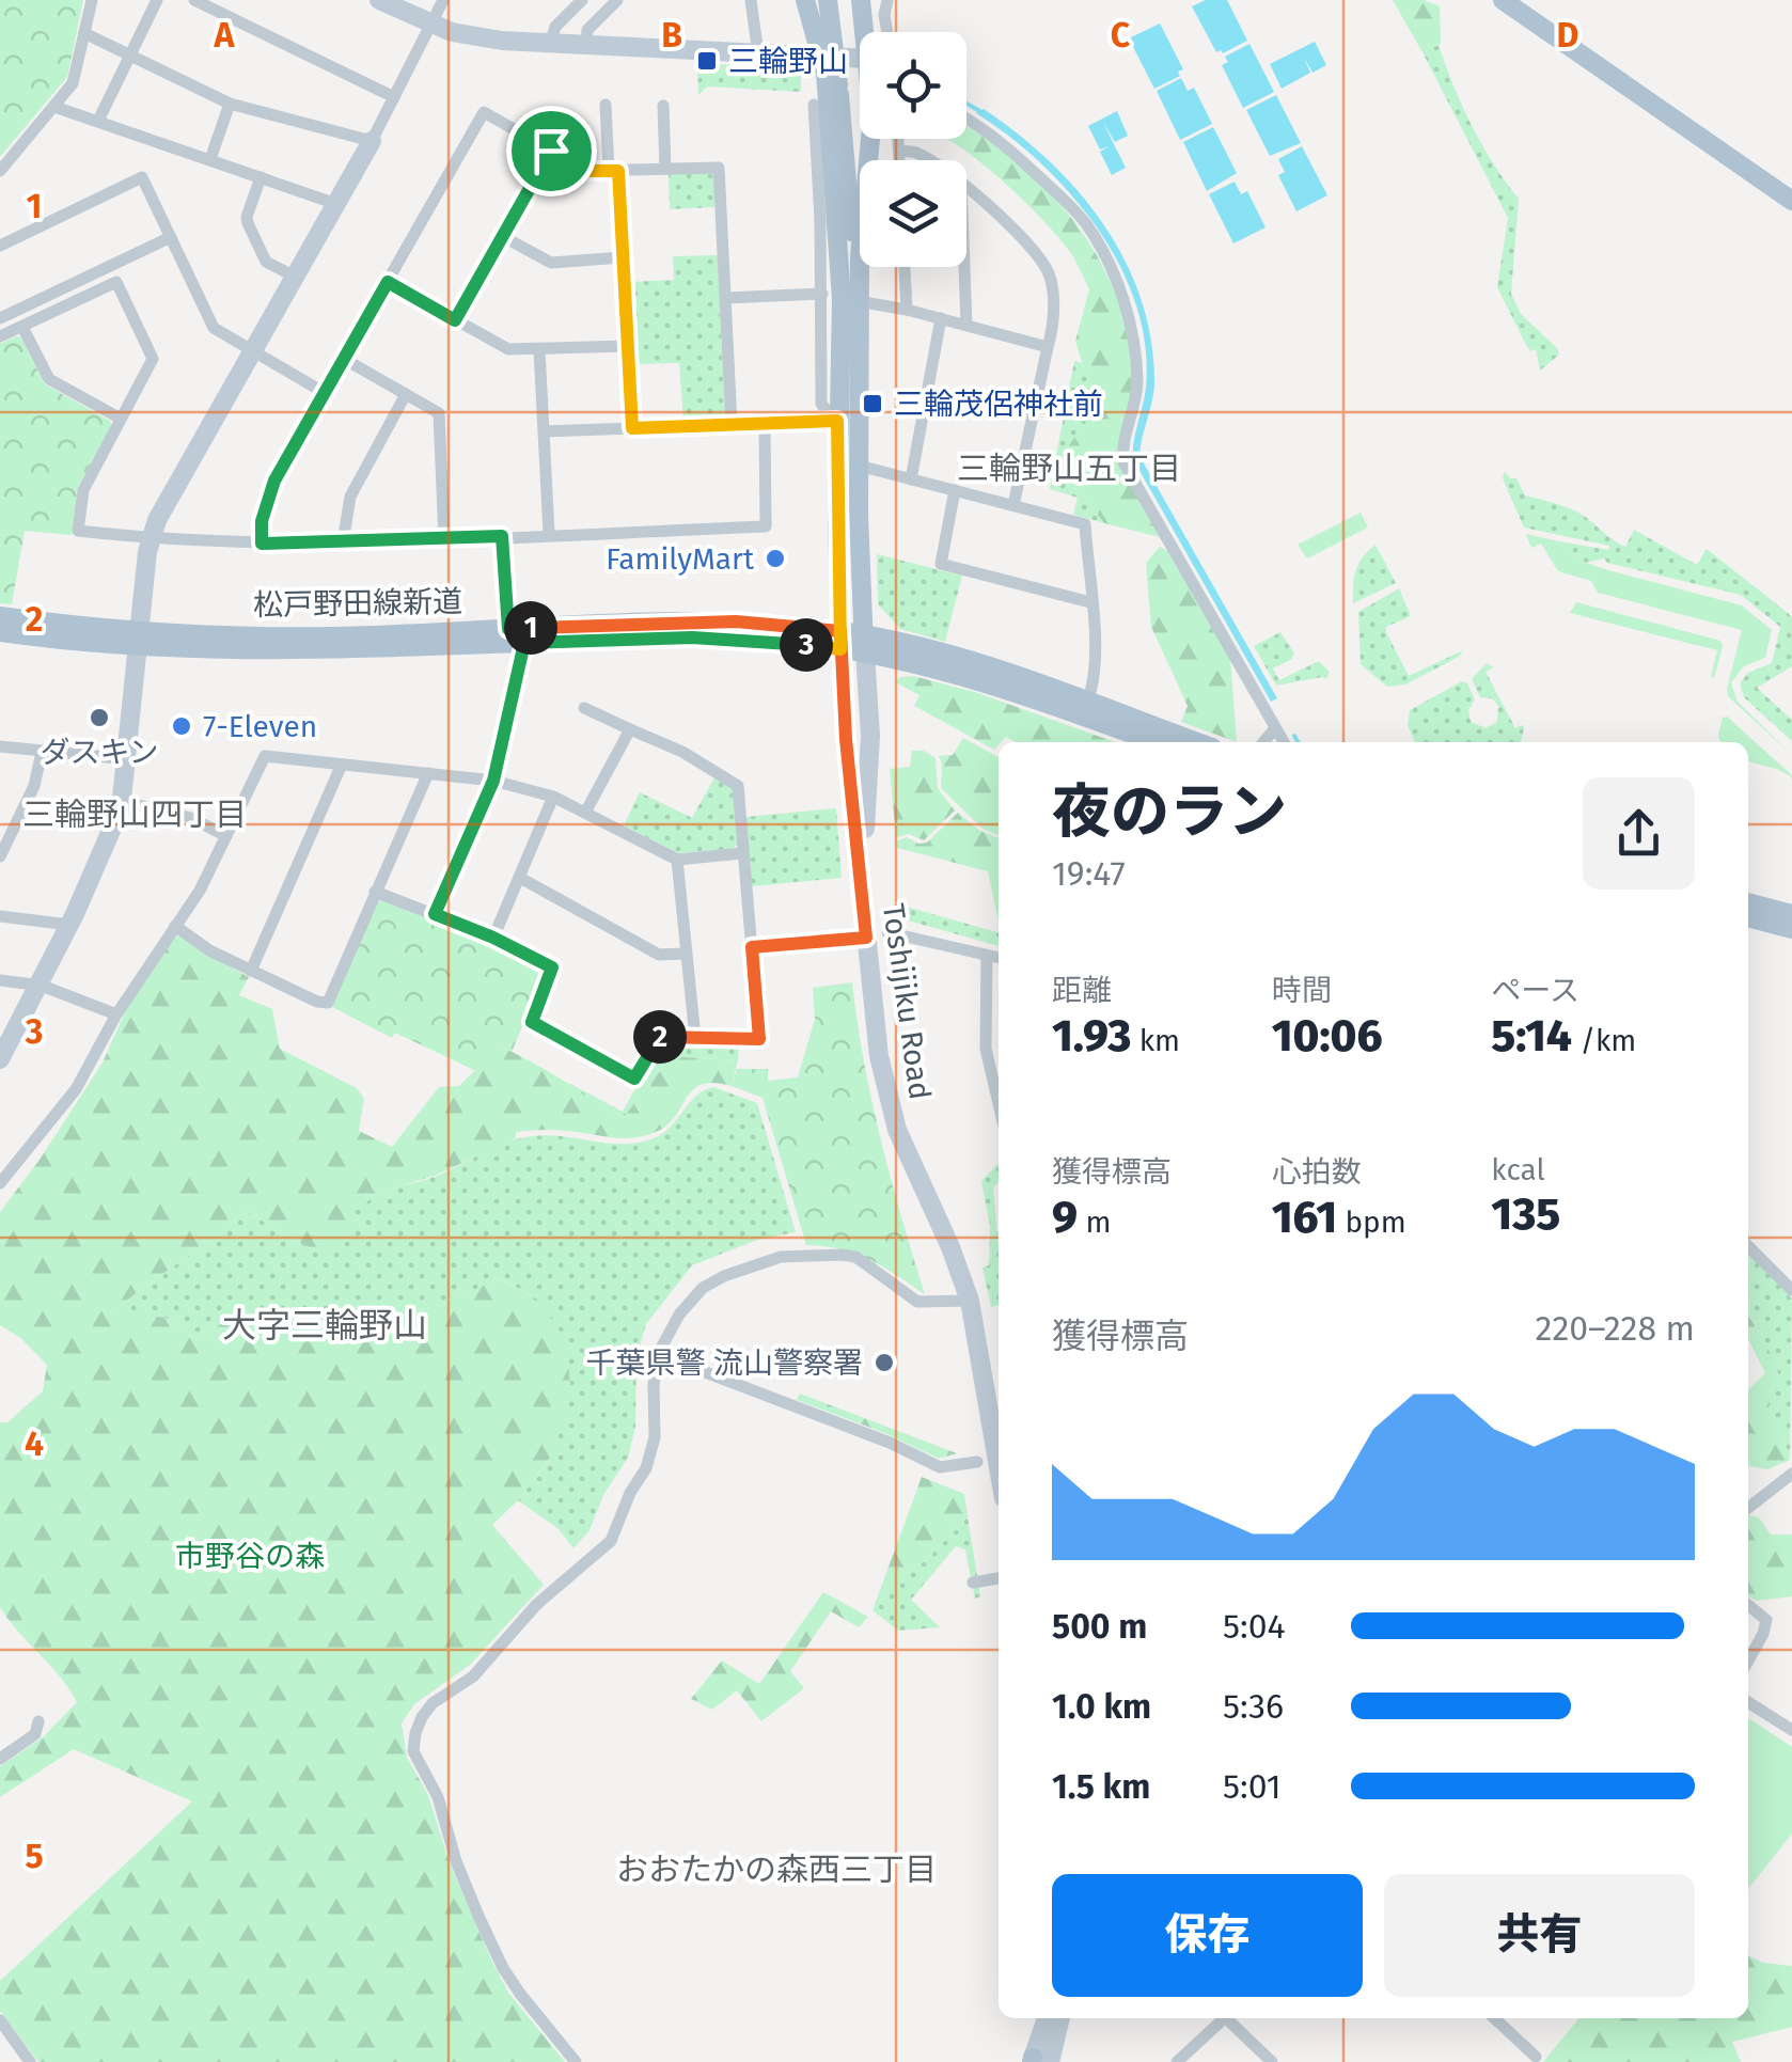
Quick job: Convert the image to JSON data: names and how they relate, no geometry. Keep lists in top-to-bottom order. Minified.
{"streets":{"main road":["松戸野田線新道","Toshijiku Road"]},"crossings":[["松戸野田線新道","Toshijiku Road"]],"districts":["三輪野山五丁目","三輪野山四丁目","大字三輪野山","おおたかの森西三丁目"],"parks":["市野谷の森"],"places":{"transit":["三輪野山","三輪茂侶神社前"],"other":["FamilyMart","ダスキン","7-Eleven","千葉県警 流山警察署"]},"page":{"pins":["1","3","2"],"heading":["夜のラン","19:47"],"stats":[["距離","1.93 km"],["時間","10:06"],["ペース","5:14 /km"],["獲得標高","9 m"],["心拍数","161 bpm"],["kcal","135"]],"chart":["獲得標高","220–228 m"],"list":[{"name":"500 m","note":"5:04"},{"name":"1.0 km","note":"5:36"},{"name":"1.5 km","note":"5:01"}],"buttons":["保存","共有"]},"grid":{"columns":["A","B","C","D"],"rows":["1","2","3","4","5"]}}
